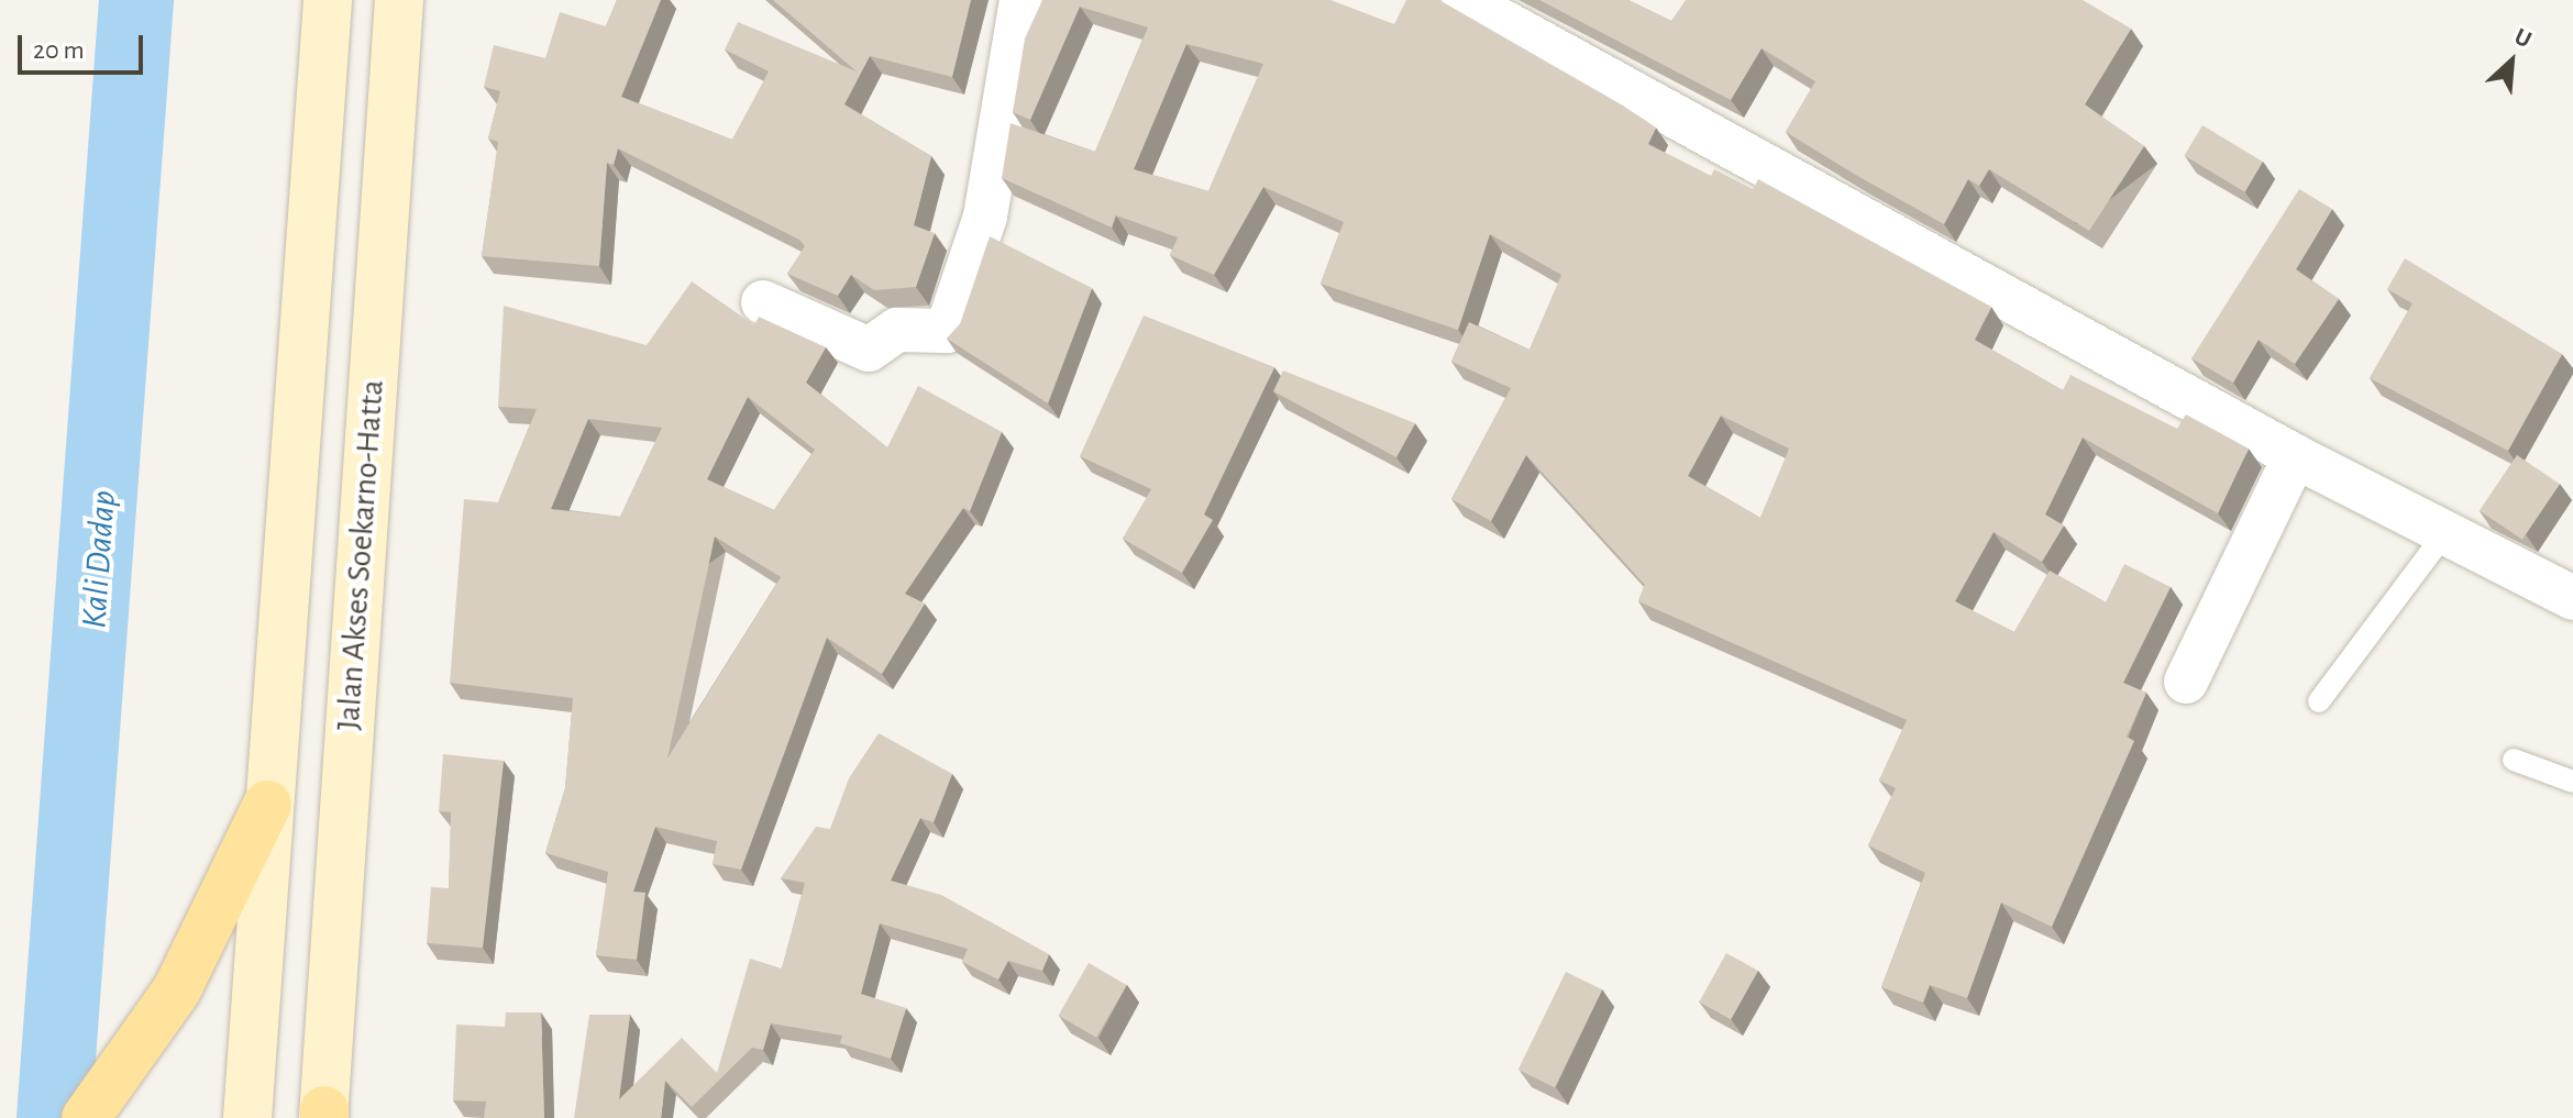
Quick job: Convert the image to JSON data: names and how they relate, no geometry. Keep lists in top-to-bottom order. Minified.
{"streets":{"main road":["Jalan Akses Soekarno-Hatta"]},"water":["Kali Dadap"],"scale_bar":"20 m","north":"top right"}
